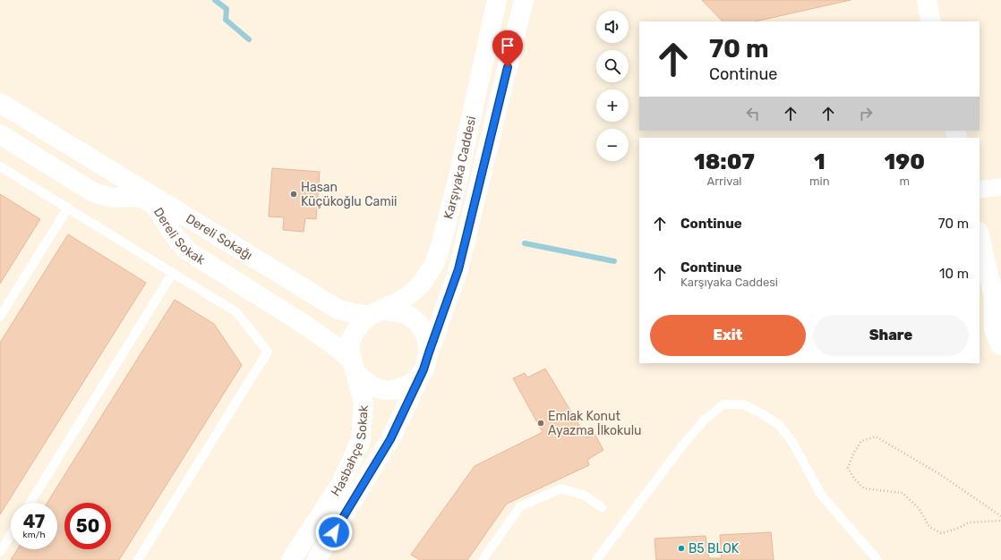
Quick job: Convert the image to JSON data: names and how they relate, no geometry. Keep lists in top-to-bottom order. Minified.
{"streets":{"main road":["Karşıyaka Caddesi","Dereli Sokak","Dereli Sokağı","Hasbahçe Sokak"]},"crossings":[["Karşıyaka Caddesi","Dereli Sokak"],["Karşıyaka Caddesi","Dereli Sokağı"],["Karşıyaka Caddesi","Hasbahçe Sokak"],["Dereli Sokak","Dereli Sokağı"],["Dereli Sokak","Hasbahçe Sokak"],["Dereli Sokağı","Hasbahçe Sokak"]],"places":["Hasan Küçükoğlu Camii","Emlak Konut Ayazma İlkokulu","B5 BLOK"],"page":{"map_buttons":["+","−"],"turn":["70 m","Continue"],"eta":["18:07","Arrival","1","min","190","m"],"list":[{"name":"Continue","value":"70 m"},{"name":"Continue","note":"Karşıyaka Caddesi","value":"10 m"}],"buttons":["Exit","Share"],"speed":"47 km/h","limit":"50"}}
